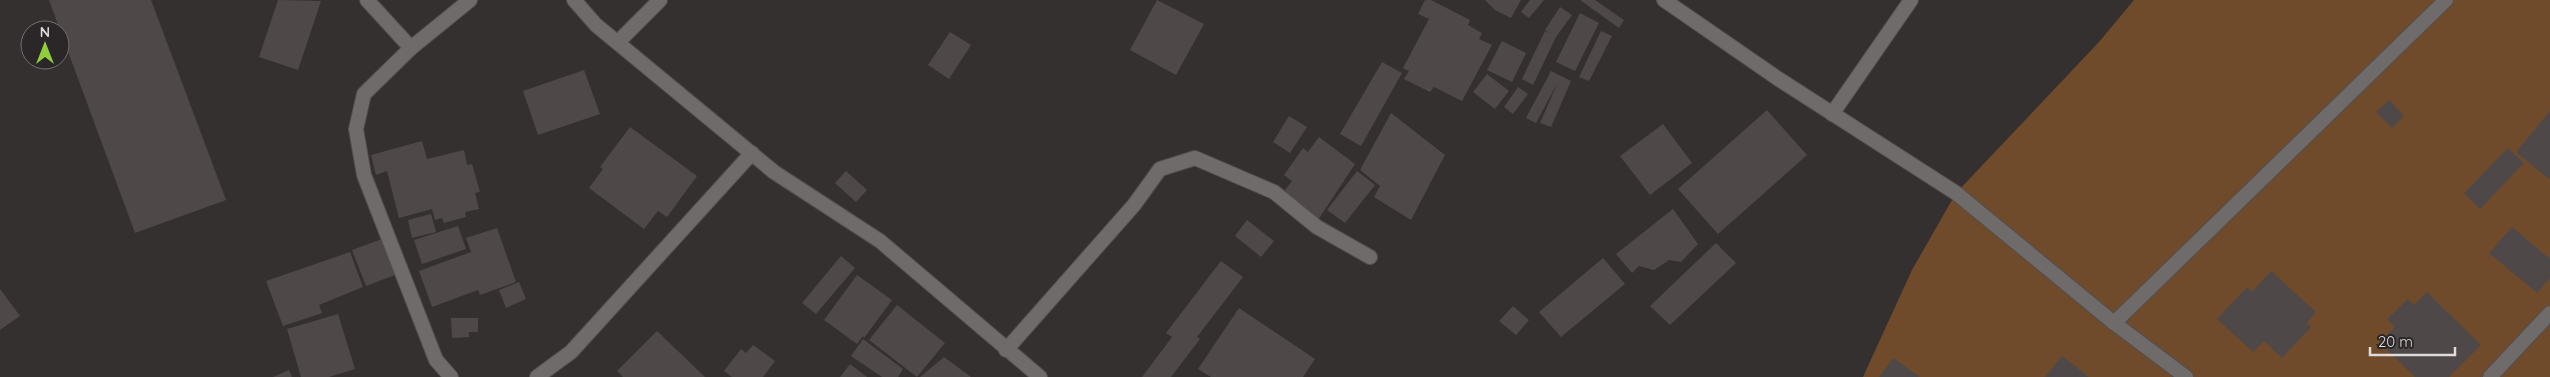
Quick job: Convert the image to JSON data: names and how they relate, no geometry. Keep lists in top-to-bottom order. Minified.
{"scale_bar":"20 m","north":"top"}
